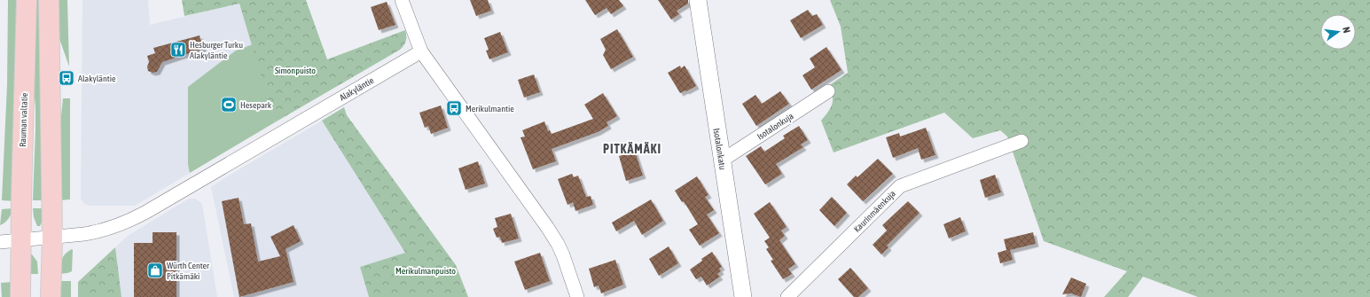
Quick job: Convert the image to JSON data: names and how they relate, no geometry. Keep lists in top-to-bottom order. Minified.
{"streets":{"highway":["Rauman valtatie"],"street":["Alakyläntie","Isotalonkuja","Isotalonkatu","Kaurinmäenkuja"]},"crossings":[["Alakyläntie","Rauman valtatie"],["Isotalonkuja","Isotalonkatu"]],"districts":["PITKÄMÄKI"],"parks":["Simonpuisto","Merikulmanpuisto"],"places":{"restaurant":["Hesburger Turku Alakyläntie"],"bus stop":["Alakyläntie","Merikulmantie"],"sports":["Hesepark"],"shop":["Würth Center Pitkämäki"]},"north":"right"}
